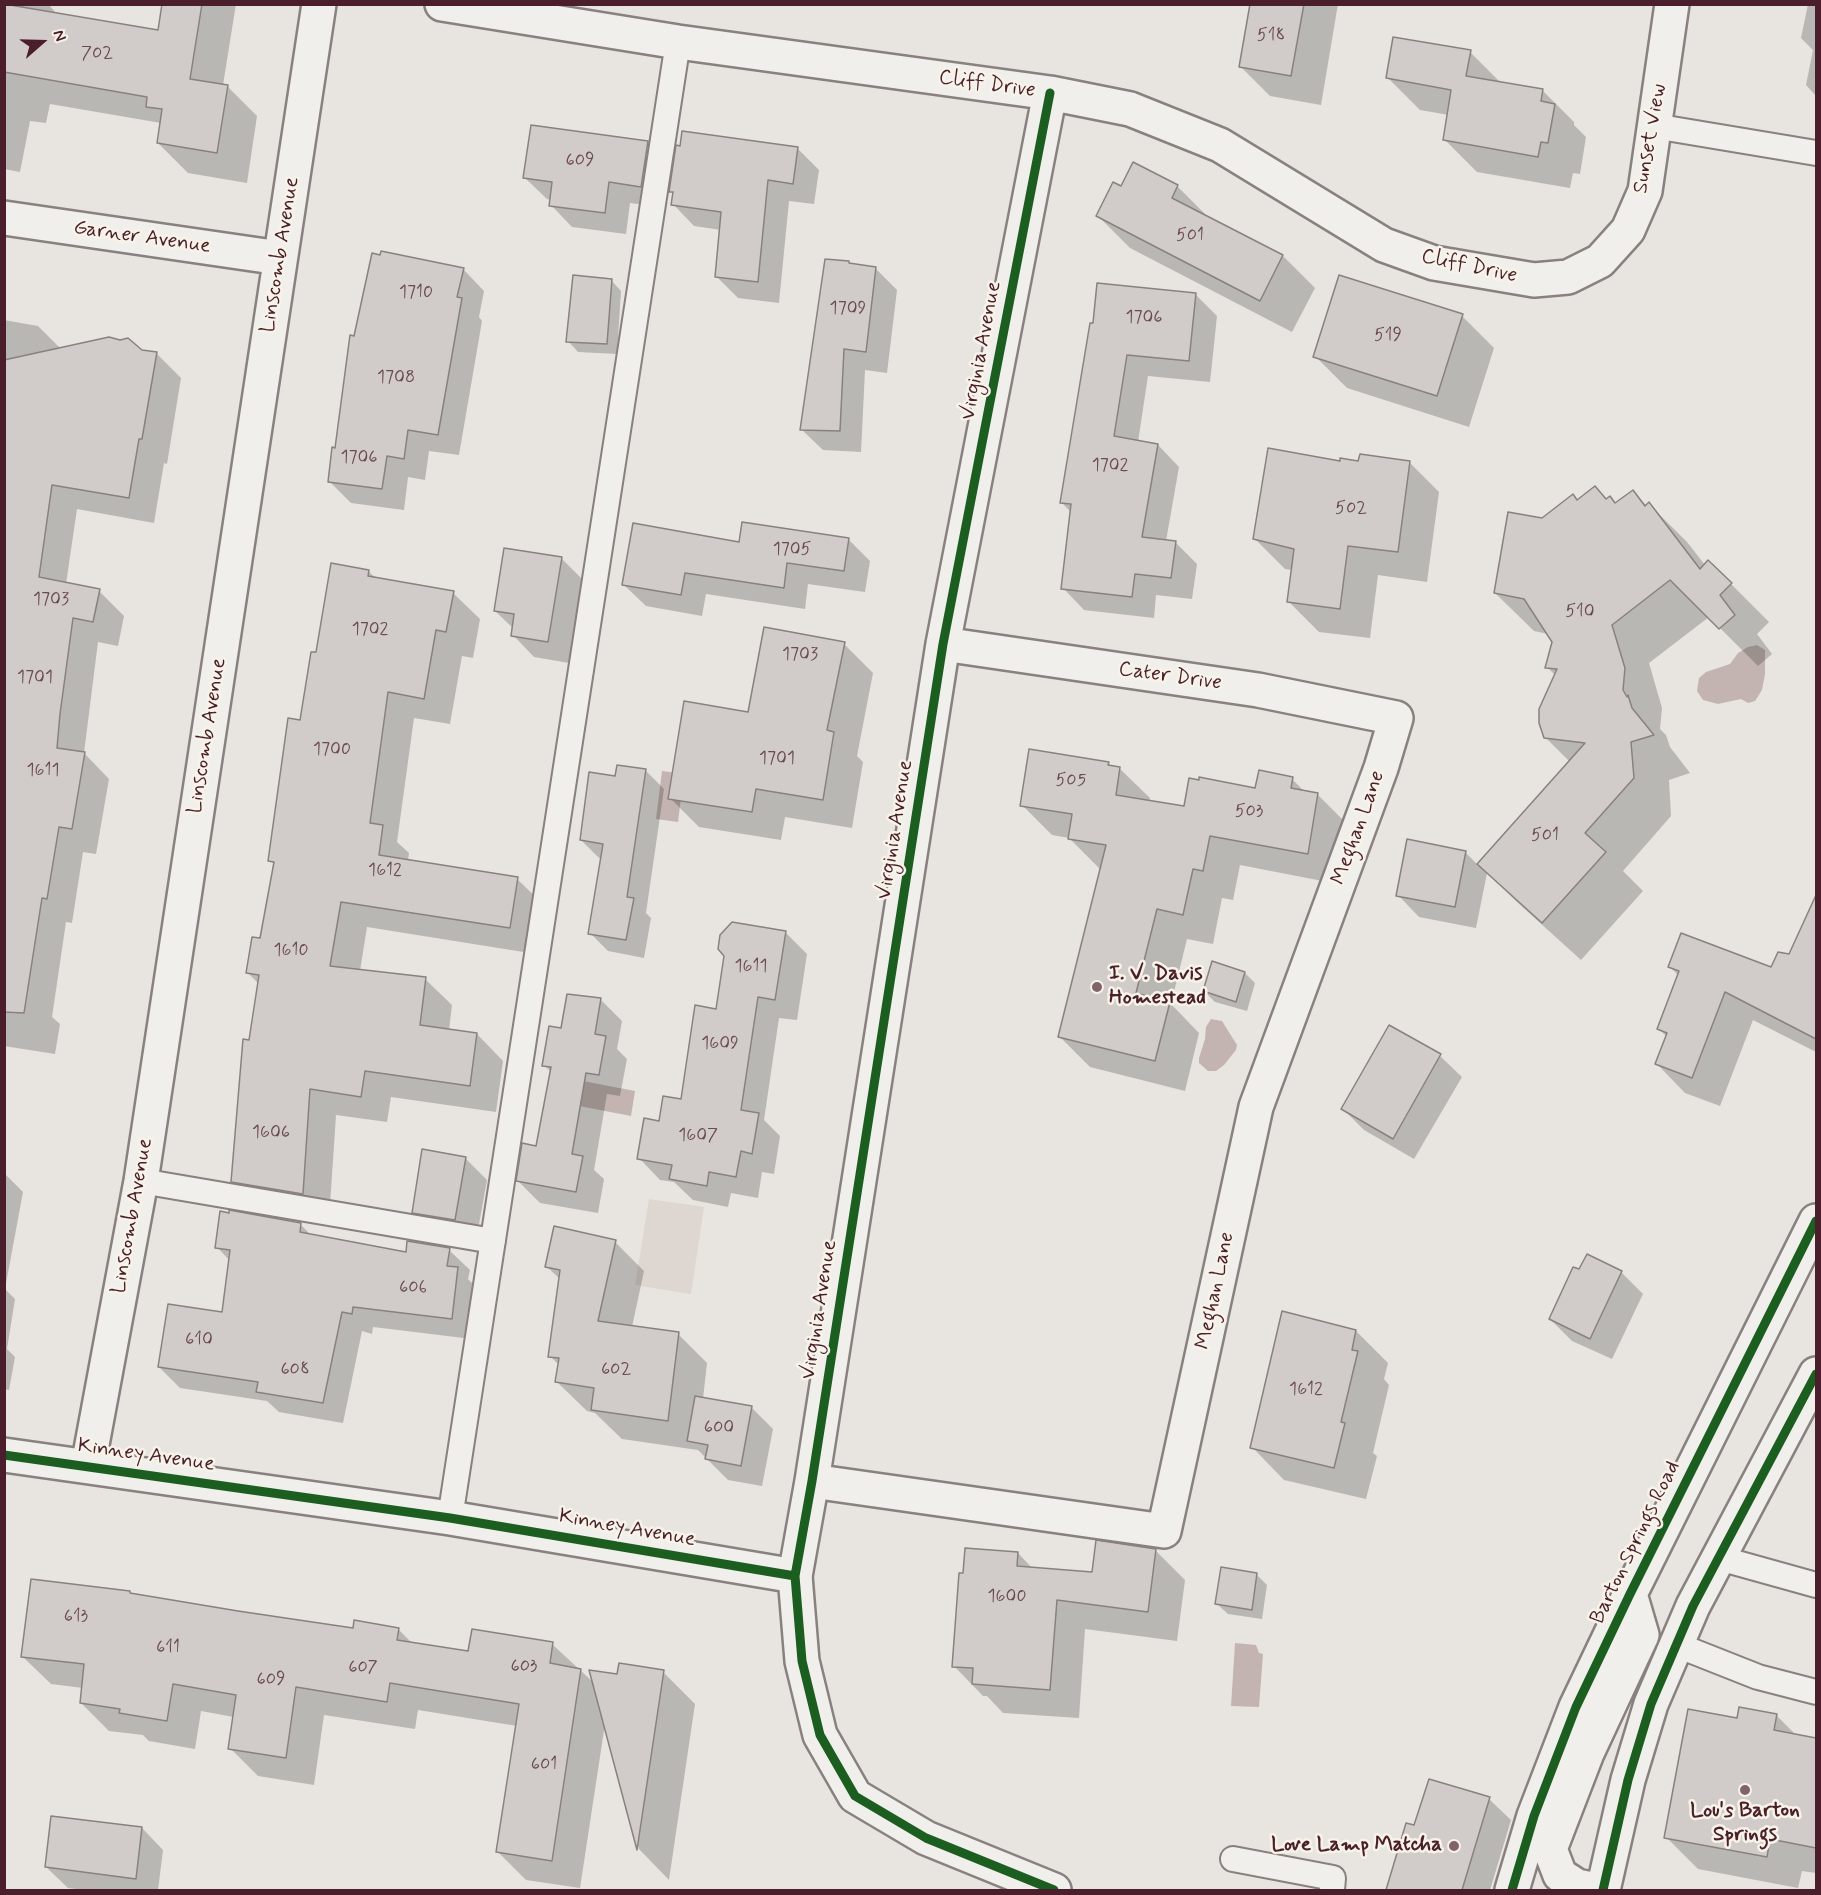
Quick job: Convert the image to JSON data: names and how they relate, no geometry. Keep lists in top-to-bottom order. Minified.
{"streets":{"street":["Cliff Drive","Sunset View","Garner Avenue","Linscomb Avenue","Virginia Avenue","Cater Drive","Meghan Lane","Kinney Avenue","Barton Springs Road"]},"crossings":[["Cliff Drive","Sunset View"],["Cliff Drive","Virginia Avenue"],["Garner Avenue","Linscomb Avenue"],["Linscomb Avenue","Kinney Avenue"],["Virginia Avenue","Cater Drive"],["Virginia Avenue","Meghan Lane"],["Virginia Avenue","Kinney Avenue"],["Cater Drive","Meghan Lane"]],"places":["I. V. Davis Homestead","Lou's Barton Springs","Love Lamp Matcha"],"house_numbers":["518","702","609","501","1710","1709","1706","519","1708","1706","1702","502","1705","1703","510","1702","1703","1701","1700","1701","1611","505","503","501","1612","1610","1611","1609","1606","1607","606","610","608","602","1612","600","1600","613","611","603","607","609","601"],"north":"right"}
